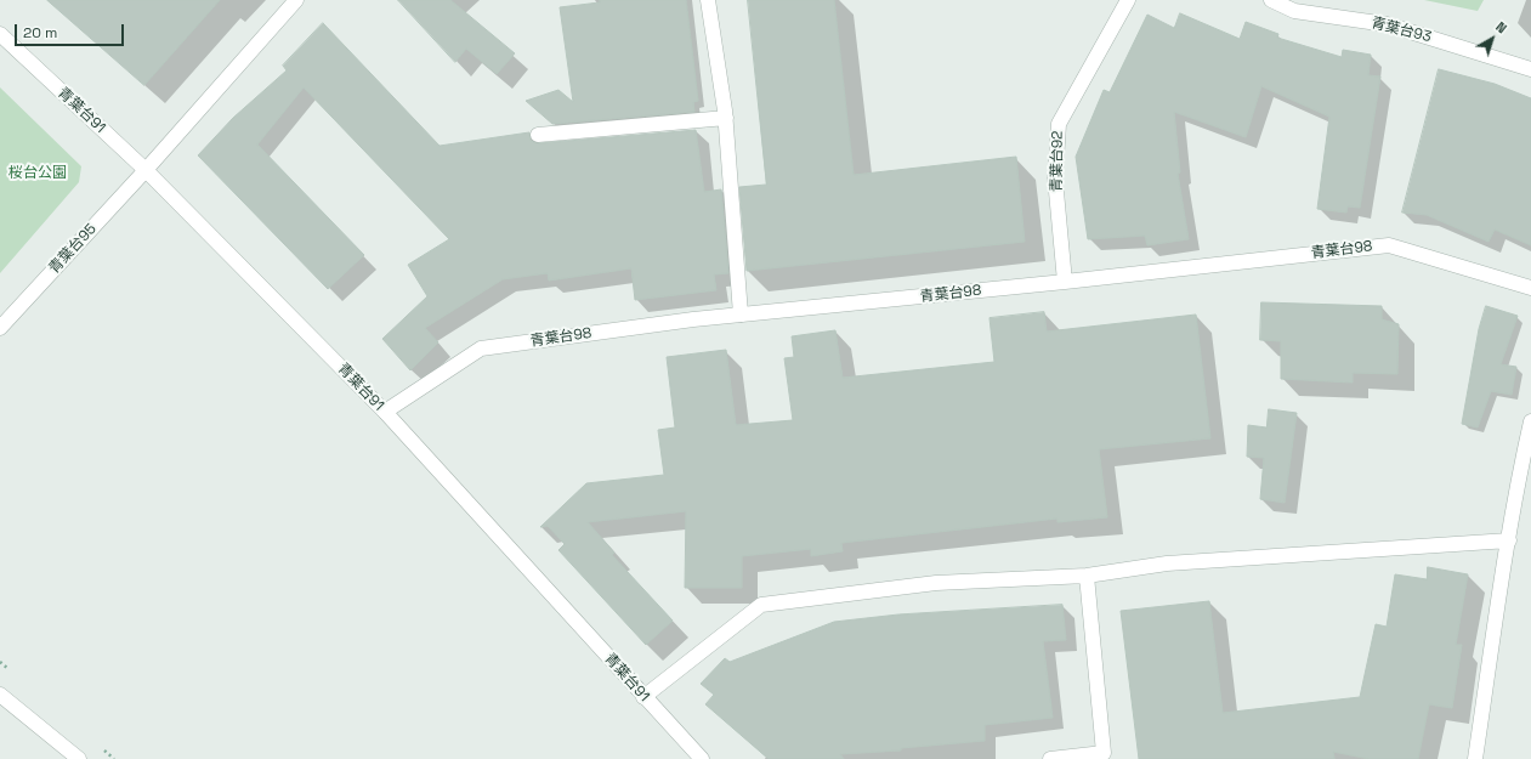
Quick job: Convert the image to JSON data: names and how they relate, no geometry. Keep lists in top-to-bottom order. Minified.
{"streets":{"street":["青葉台93","青葉台91","青葉台92","青葉台95","青葉台98"]},"crossings":[["青葉台91","青葉台95"],["青葉台91","青葉台98"],["青葉台92","青葉台98"]],"parks":["桜台公園"],"scale_bar":"20 m","north":"top right"}
